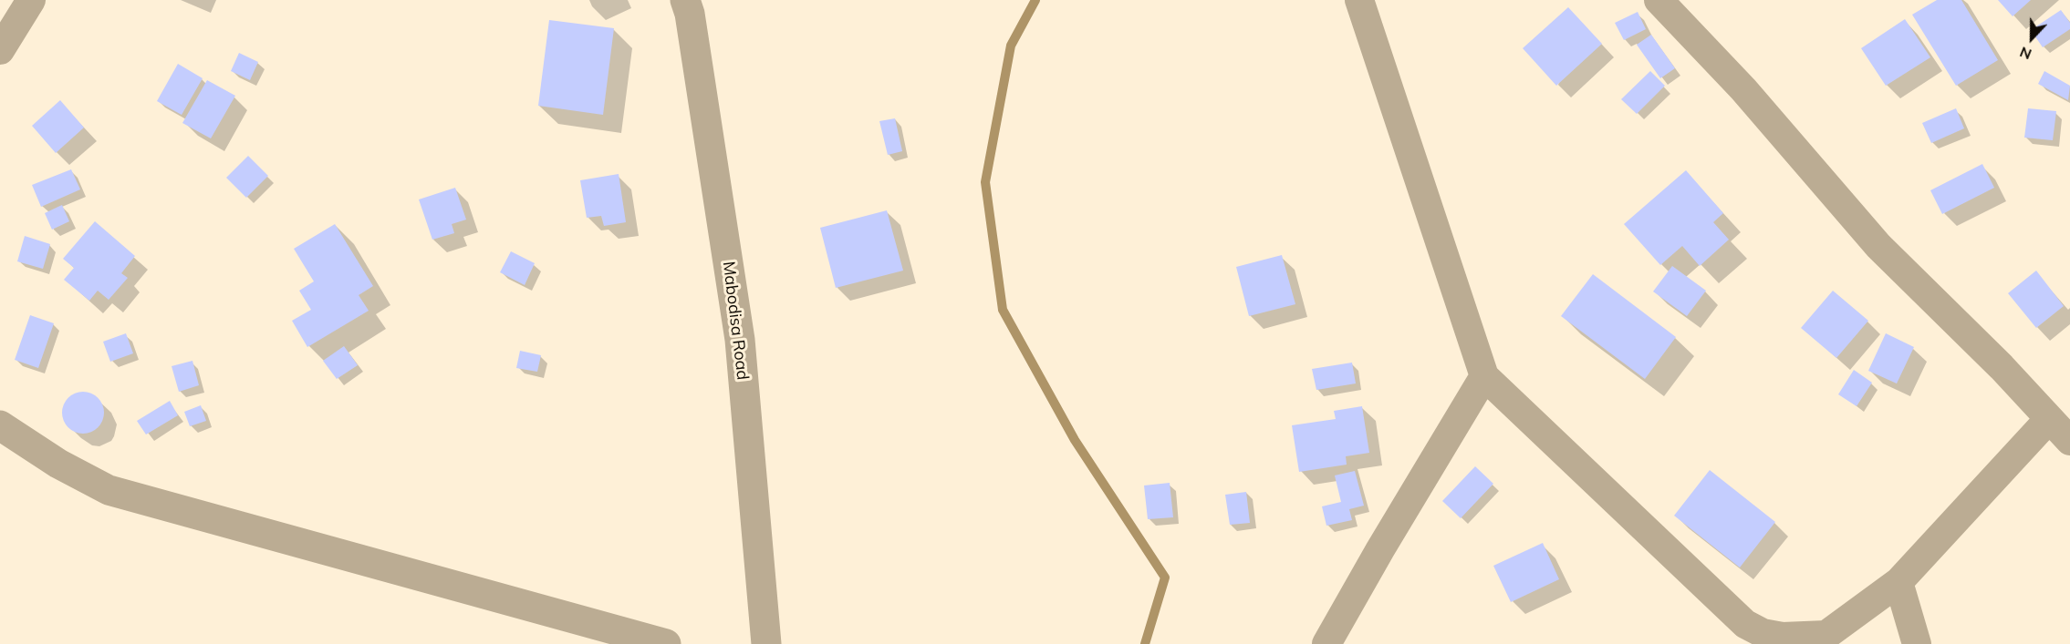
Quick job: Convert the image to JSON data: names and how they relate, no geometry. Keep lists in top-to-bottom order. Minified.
{"streets":{"street":["Mabodisa Road"]},"north":"bottom"}
